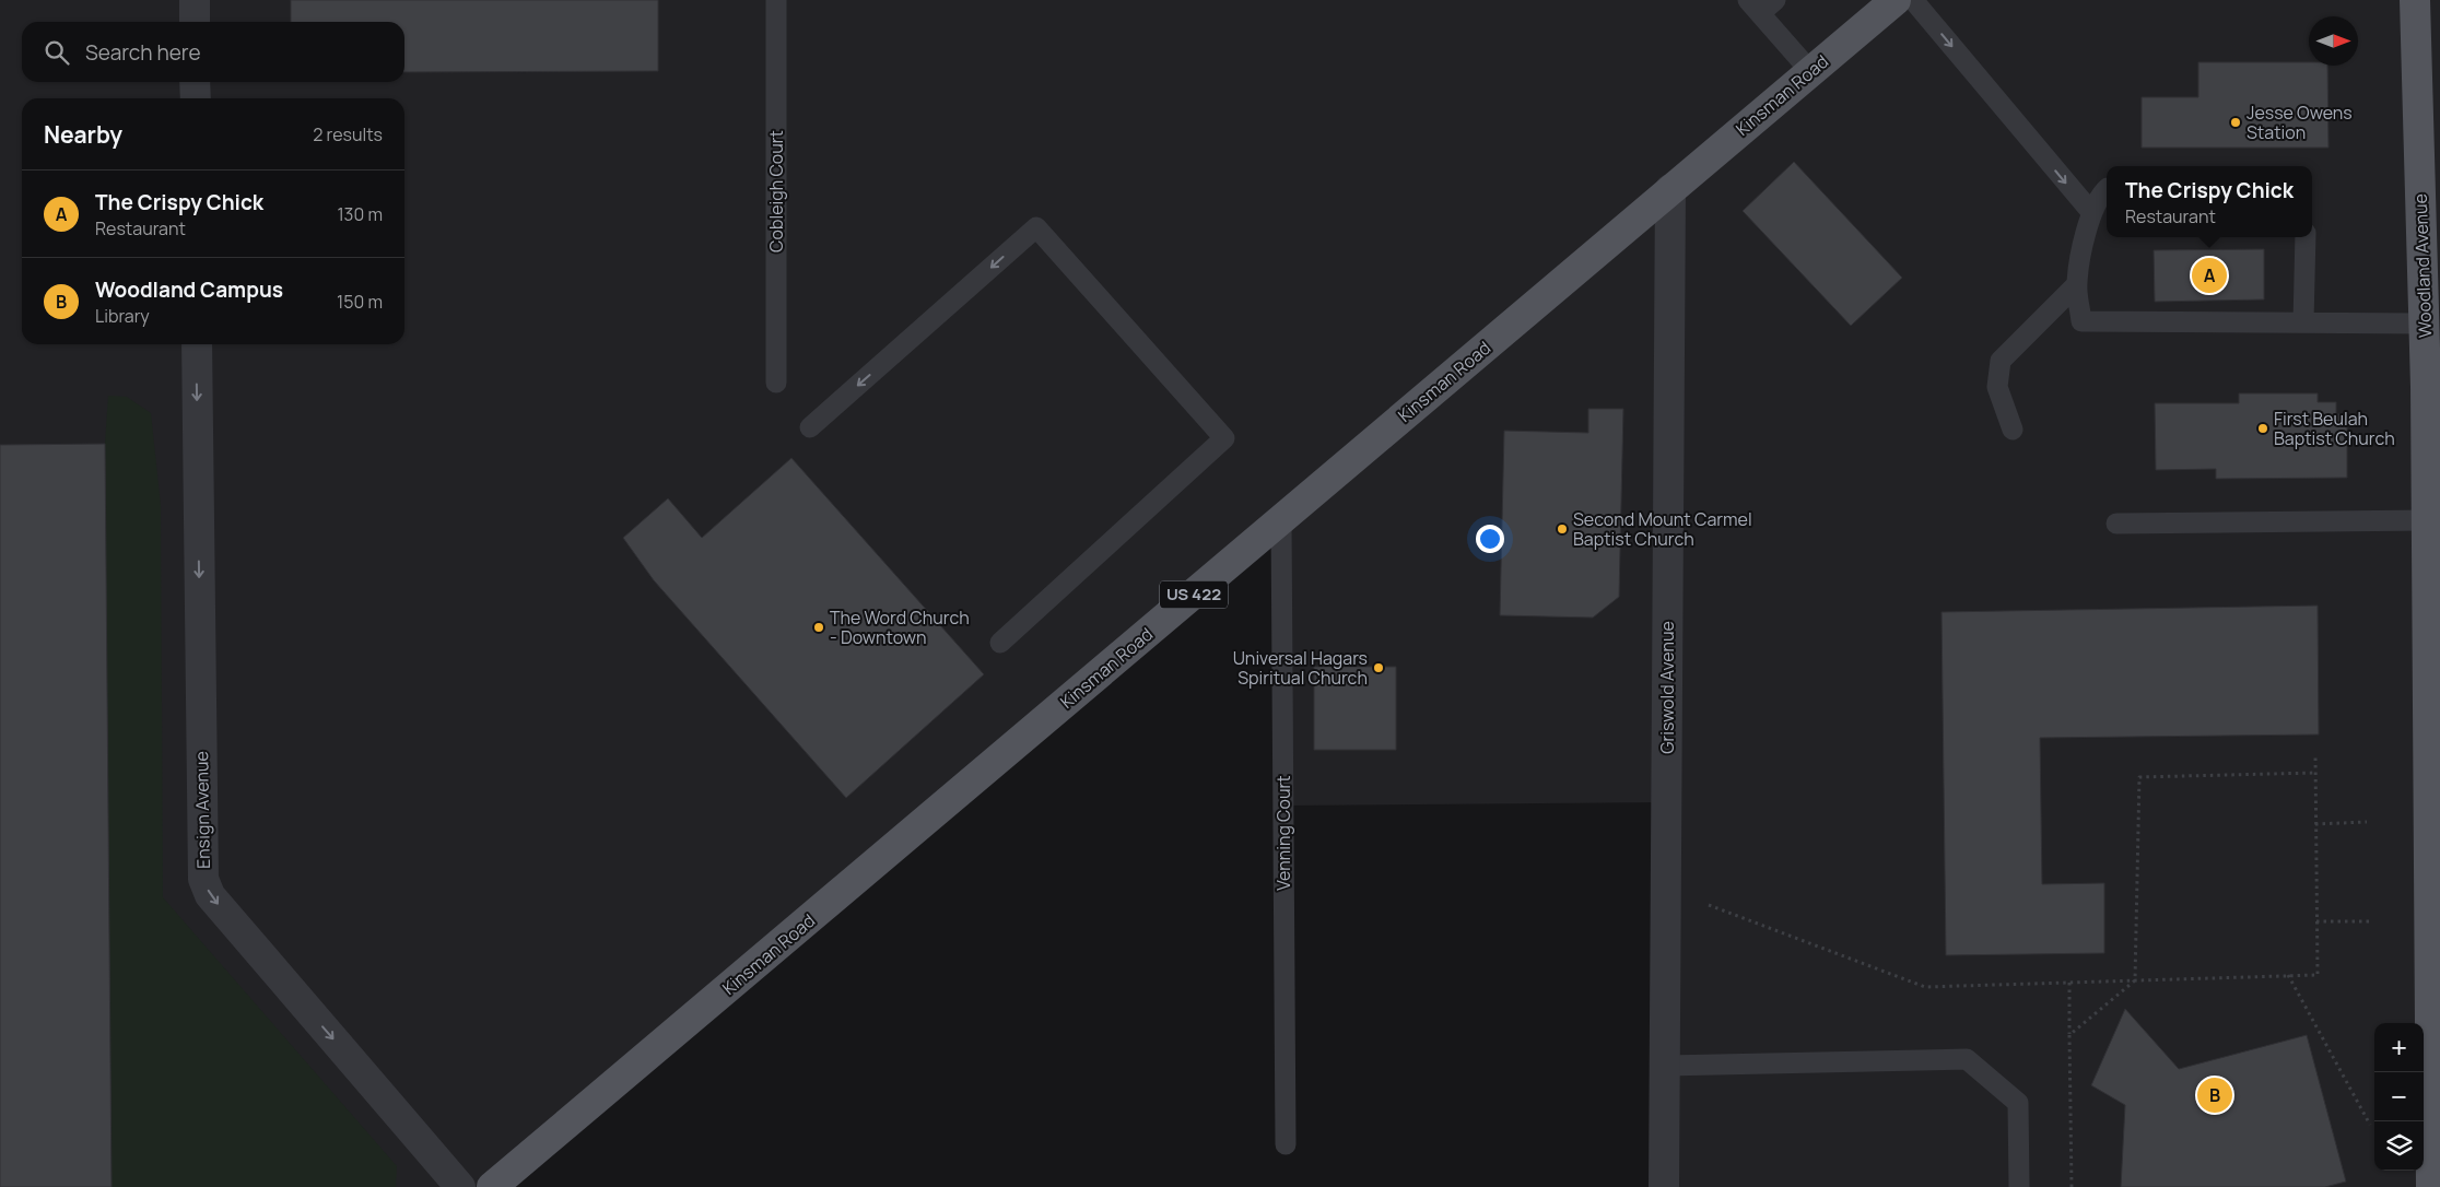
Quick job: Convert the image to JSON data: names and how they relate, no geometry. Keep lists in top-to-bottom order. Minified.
{"streets":{"main road":["Kinsman Road","Woodland Avenue","US 422"],"street":["Griswold Avenue","Ensign Avenue"],"lane":["Cobleigh Court","Venning Court"]},"crossings":[["Kinsman Road","Griswold Avenue"],["Kinsman Road","Venning Court"]],"one_way":["Ensign Avenue"],"places":["Jesse Owens Station","First Beulah Baptist Church","Second Mount Carmel Baptist Church","The Word Church - Downtown","Universal Hagars Spiritual Church"],"north":"right","page":{"search":"Search here","heading":["Nearby","2 results"],"popup":["The Crispy Chick","Restaurant"],"list":[{"mark":"A","name":"The Crispy Chick","note":"Restaurant","value":"130 m"},{"mark":"B","name":"Woodland Campus","note":"Library","value":"150 m"}],"pins":["A","B"],"map_buttons":["+","−"]}}
